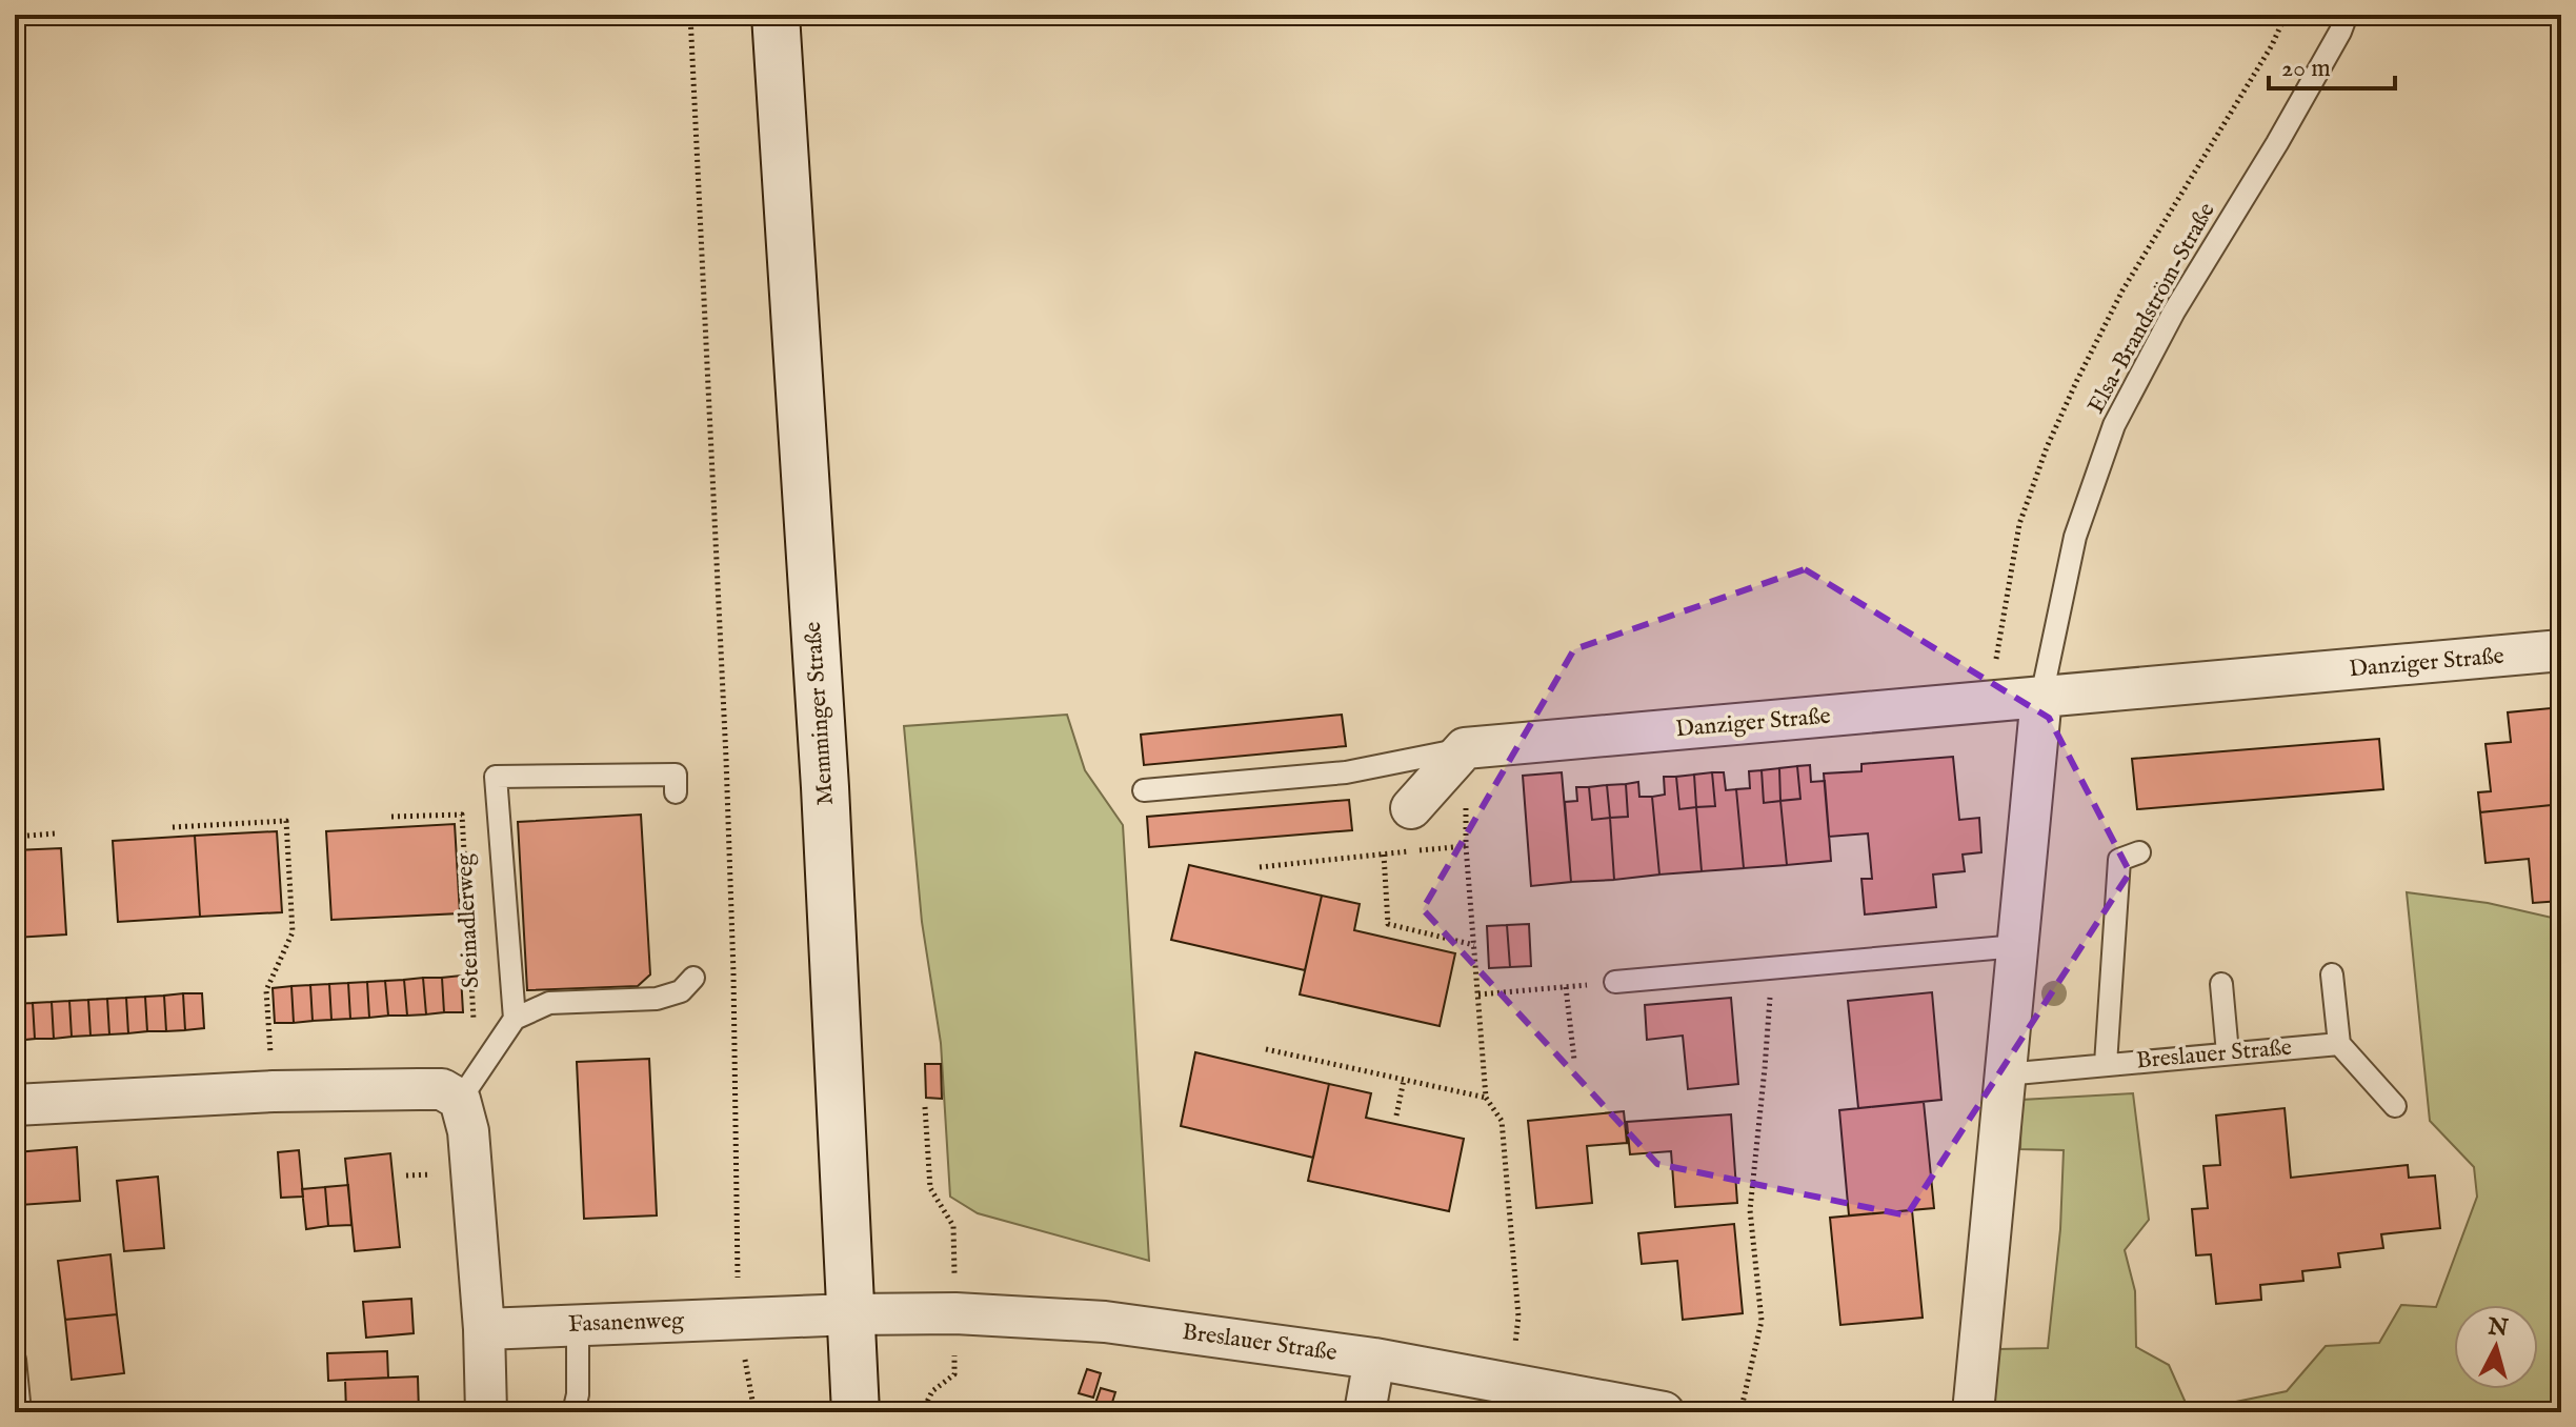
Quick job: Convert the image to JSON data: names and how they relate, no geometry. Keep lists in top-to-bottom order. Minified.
{"streets":{"main road":["Memminger Straße"],"street":["Danziger Straße","Breslauer Straße","Fasanenweg"],"lane":["Elsa-Brandström-Straße"],"path":["Steinadlerweg"]},"crossings":[["Elsa-Brandström-Straße","Danziger Straße"],["Memminger Straße","Breslauer Straße"],["Memminger Straße","Fasanenweg"],["Breslauer Straße","Fasanenweg"]],"scale_bar":"20 m","north":"top"}
